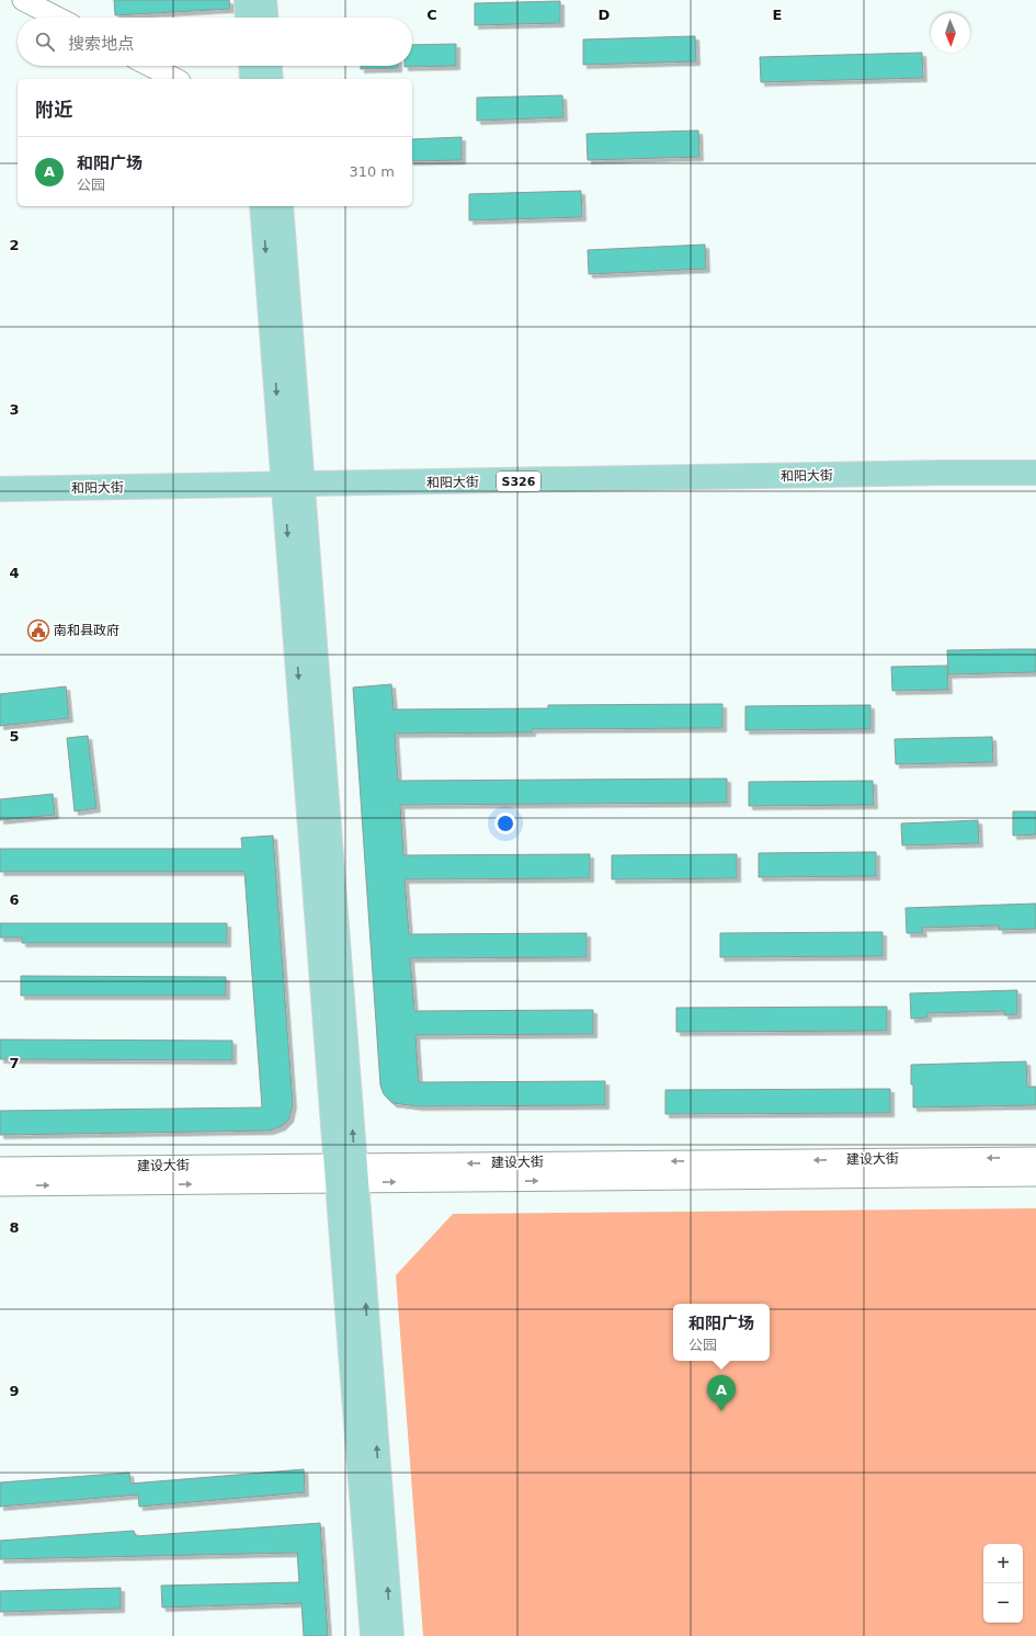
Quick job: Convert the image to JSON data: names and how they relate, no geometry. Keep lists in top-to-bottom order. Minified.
{"streets":{"main road":["和阳大街","S326"],"street":["建设大街"]},"places":{"public building":["南和县政府"]},"north":"bottom","page":{"search":"搜索地点","heading":"附近","list":[{"mark":"A","name":"和阳广场","note":"公园","value":"310 m"}],"popup":["和阳广场","公园"],"pins":"A","map_buttons":["+","−"]},"grid":{"columns":["C","D","E"],"rows":["2","3","4","5","6","7","8","9"]}}
